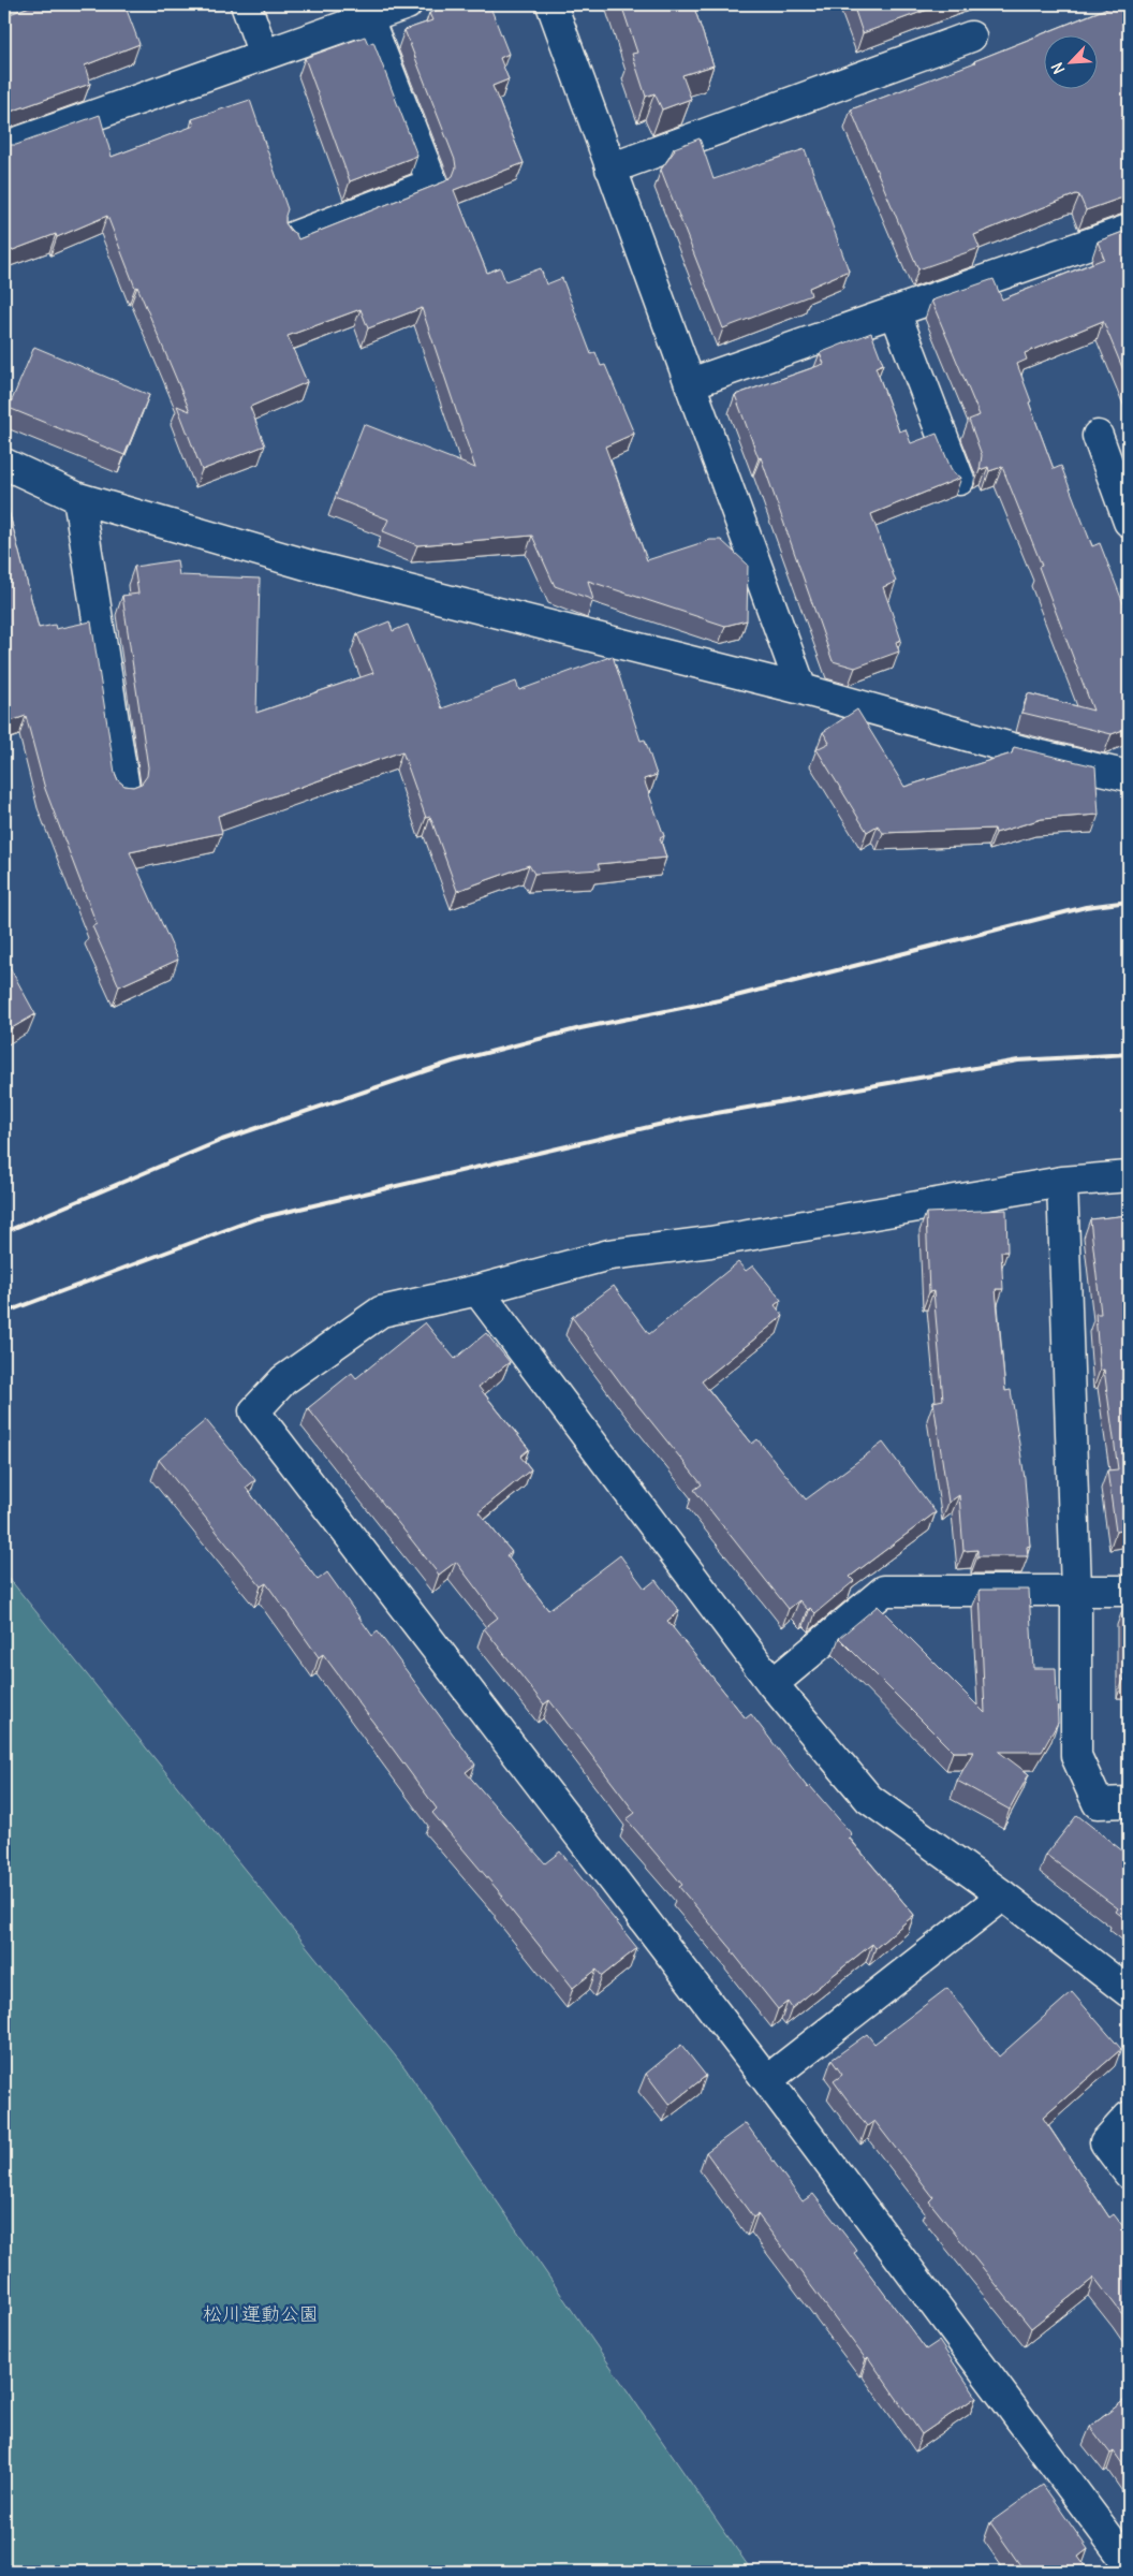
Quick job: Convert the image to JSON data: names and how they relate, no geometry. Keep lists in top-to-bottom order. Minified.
{"parks":["松川運動公園"],"north":"bottom left"}
